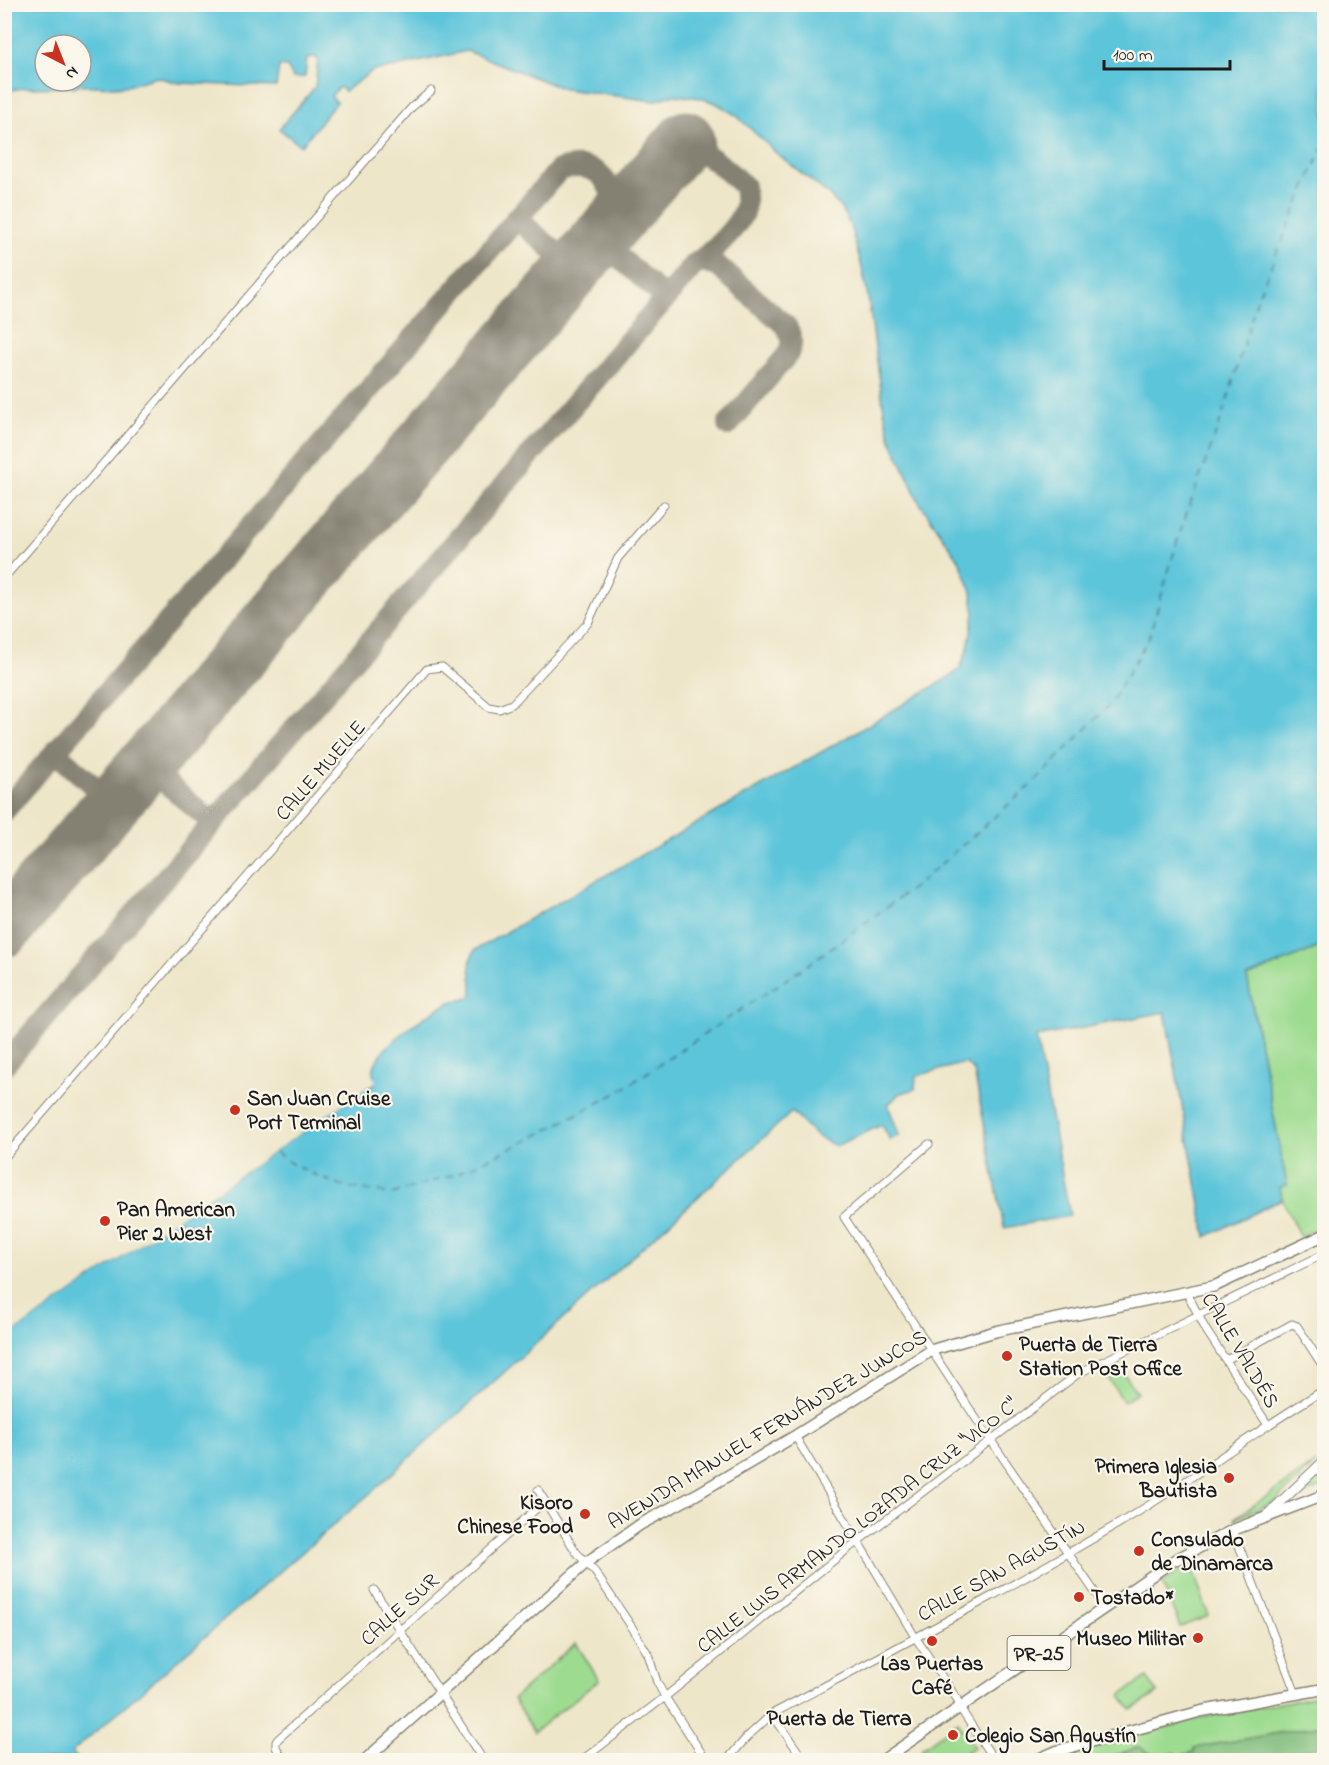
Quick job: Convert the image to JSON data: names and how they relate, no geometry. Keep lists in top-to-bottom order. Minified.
{"streets":{"main road":["AVENIDA MANUEL FERNÁNDEZ JUNCOS","PR-25"],"street":["CALLE MUELLE","CALLE VALDÉS","CALLE LUIS ARMANDO LOZADA CRUZ \"VICO C\"","CALLE SAN AGUSTÍN","CALLE SUR"]},"crossings":[["CALLE VALDÉS","AVENIDA MANUEL FERNÁNDEZ JUNCOS"],["CALLE VALDÉS","CALLE LUIS ARMANDO LOZADA CRUZ \"VICO C\""],["CALLE VALDÉS","CALLE SAN AGUSTÍN"]],"districts":["Puerta de Tierra"],"places":["San Juan Cruise Port Terminal","Pan American Pier 2 West","Puerta de Tierra Station Post Office","Primera Iglesia Bautista","Kisoro Chinese Food","Consulado de Dinamarca","Tostado*","Museo Militar","Las Puertas Café","Colegio San Agustín"],"scale_bar":"100 m","north":"bottom right"}
